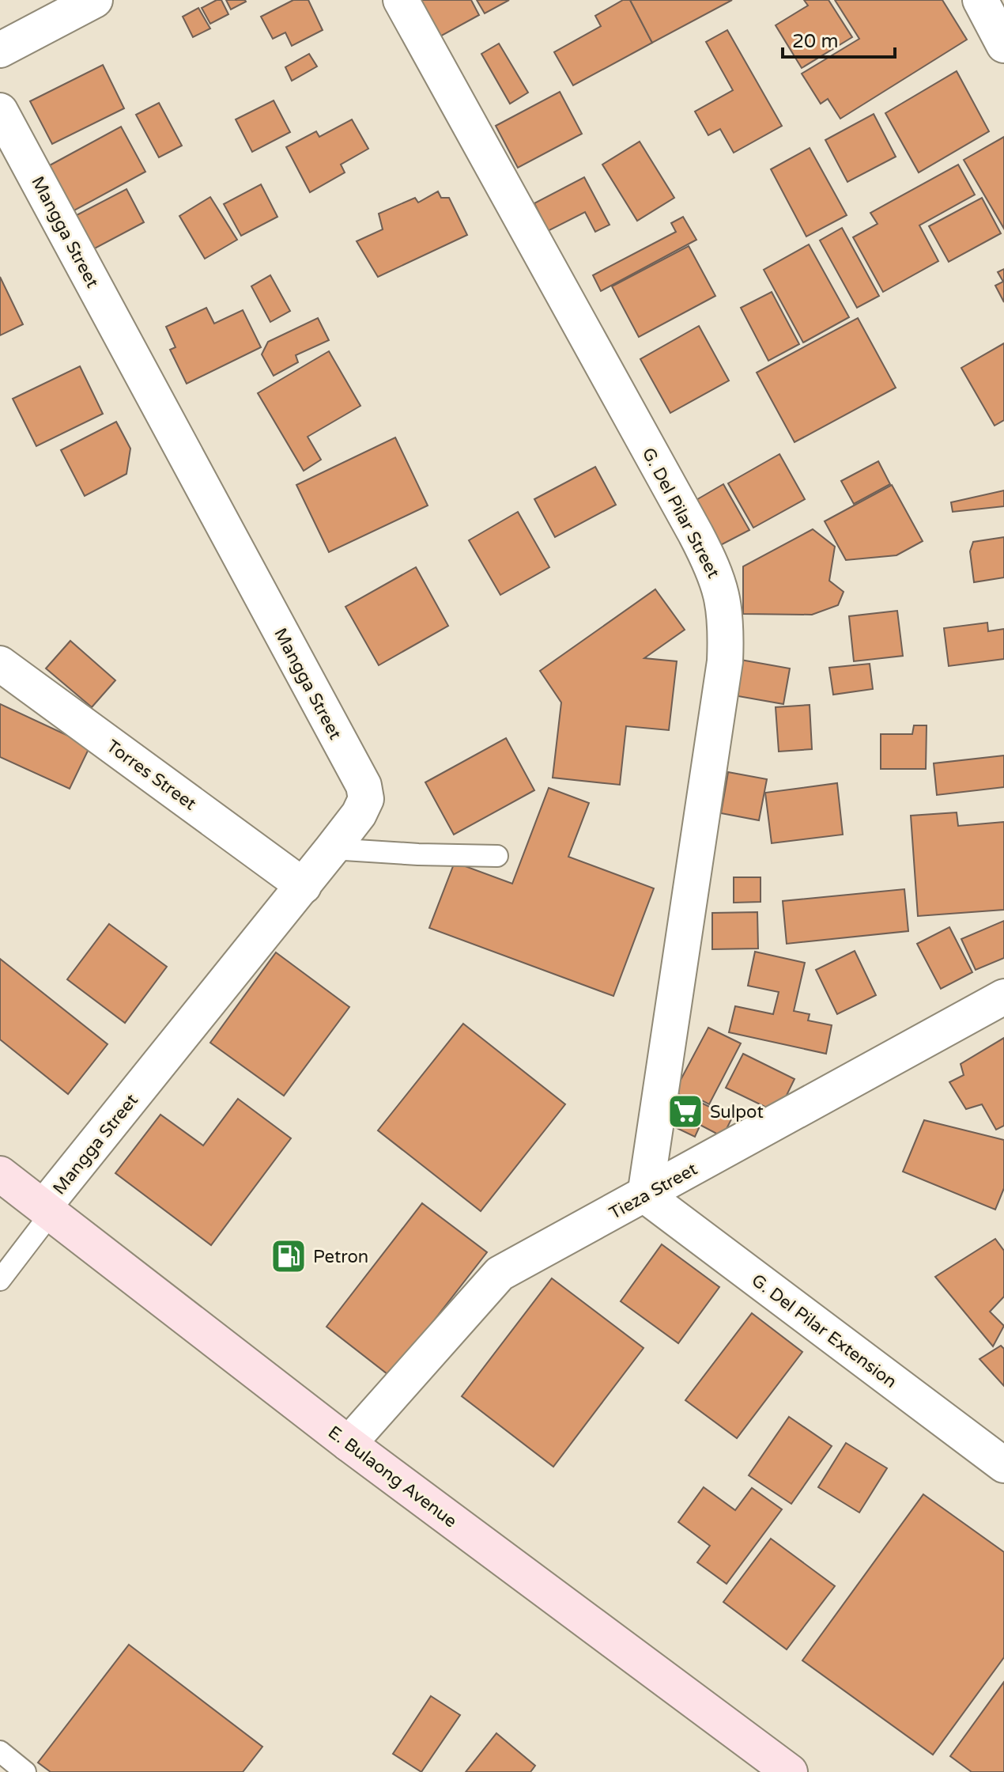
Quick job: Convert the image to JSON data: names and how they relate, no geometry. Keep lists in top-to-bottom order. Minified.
{"streets":{"main road":["E. Bulaong Avenue"],"street":["Mangga Street","G. Del Pilar Street","Torres Street","Tieza Street","G. Del Pilar Extension"]},"crossings":[["Mangga Street","Torres Street"],["Mangga Street","E. Bulaong Avenue"],["G. Del Pilar Street","Tieza Street"],["G. Del Pilar Street","G. Del Pilar Extension"],["Tieza Street","G. Del Pilar Extension"],["Tieza Street","E. Bulaong Avenue"]],"places":{"supermarket":["Sulpot"],"fuel station":["Petron"]},"scale_bar":"20 m"}
